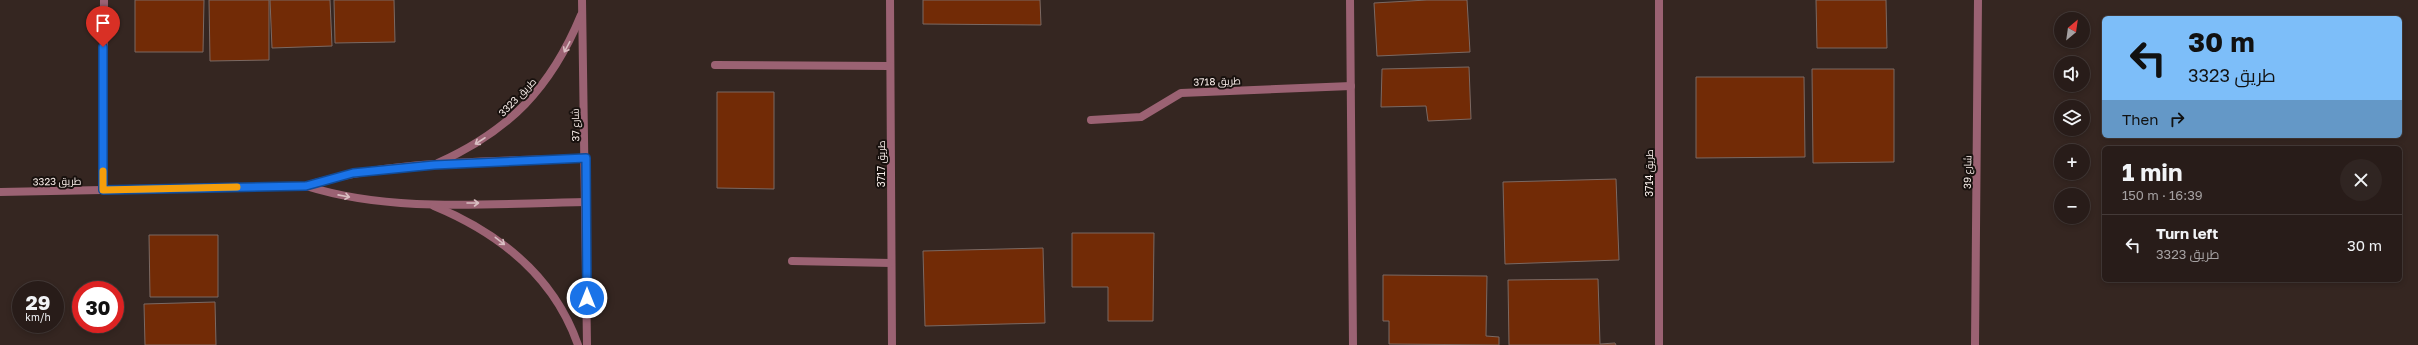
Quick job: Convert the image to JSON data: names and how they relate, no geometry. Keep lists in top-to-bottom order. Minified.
{"streets":{"street":["طريق 3718","طريق 3323","شارع 37","طريق 3717","شارع 39","طريق 3714"]},"crossings":[["طريق 3323","شارع 37"]],"north":"top right","page":{"map_buttons":["+","−"],"turn":["30 m","طريق 3323"],"then":"Then","heading":["1 min","150 m · 16:39"],"list":[{"name":"Turn left","note":"طريق 3323","value":"30 m"}],"speed":"29 km/h","limit":"30"}}
